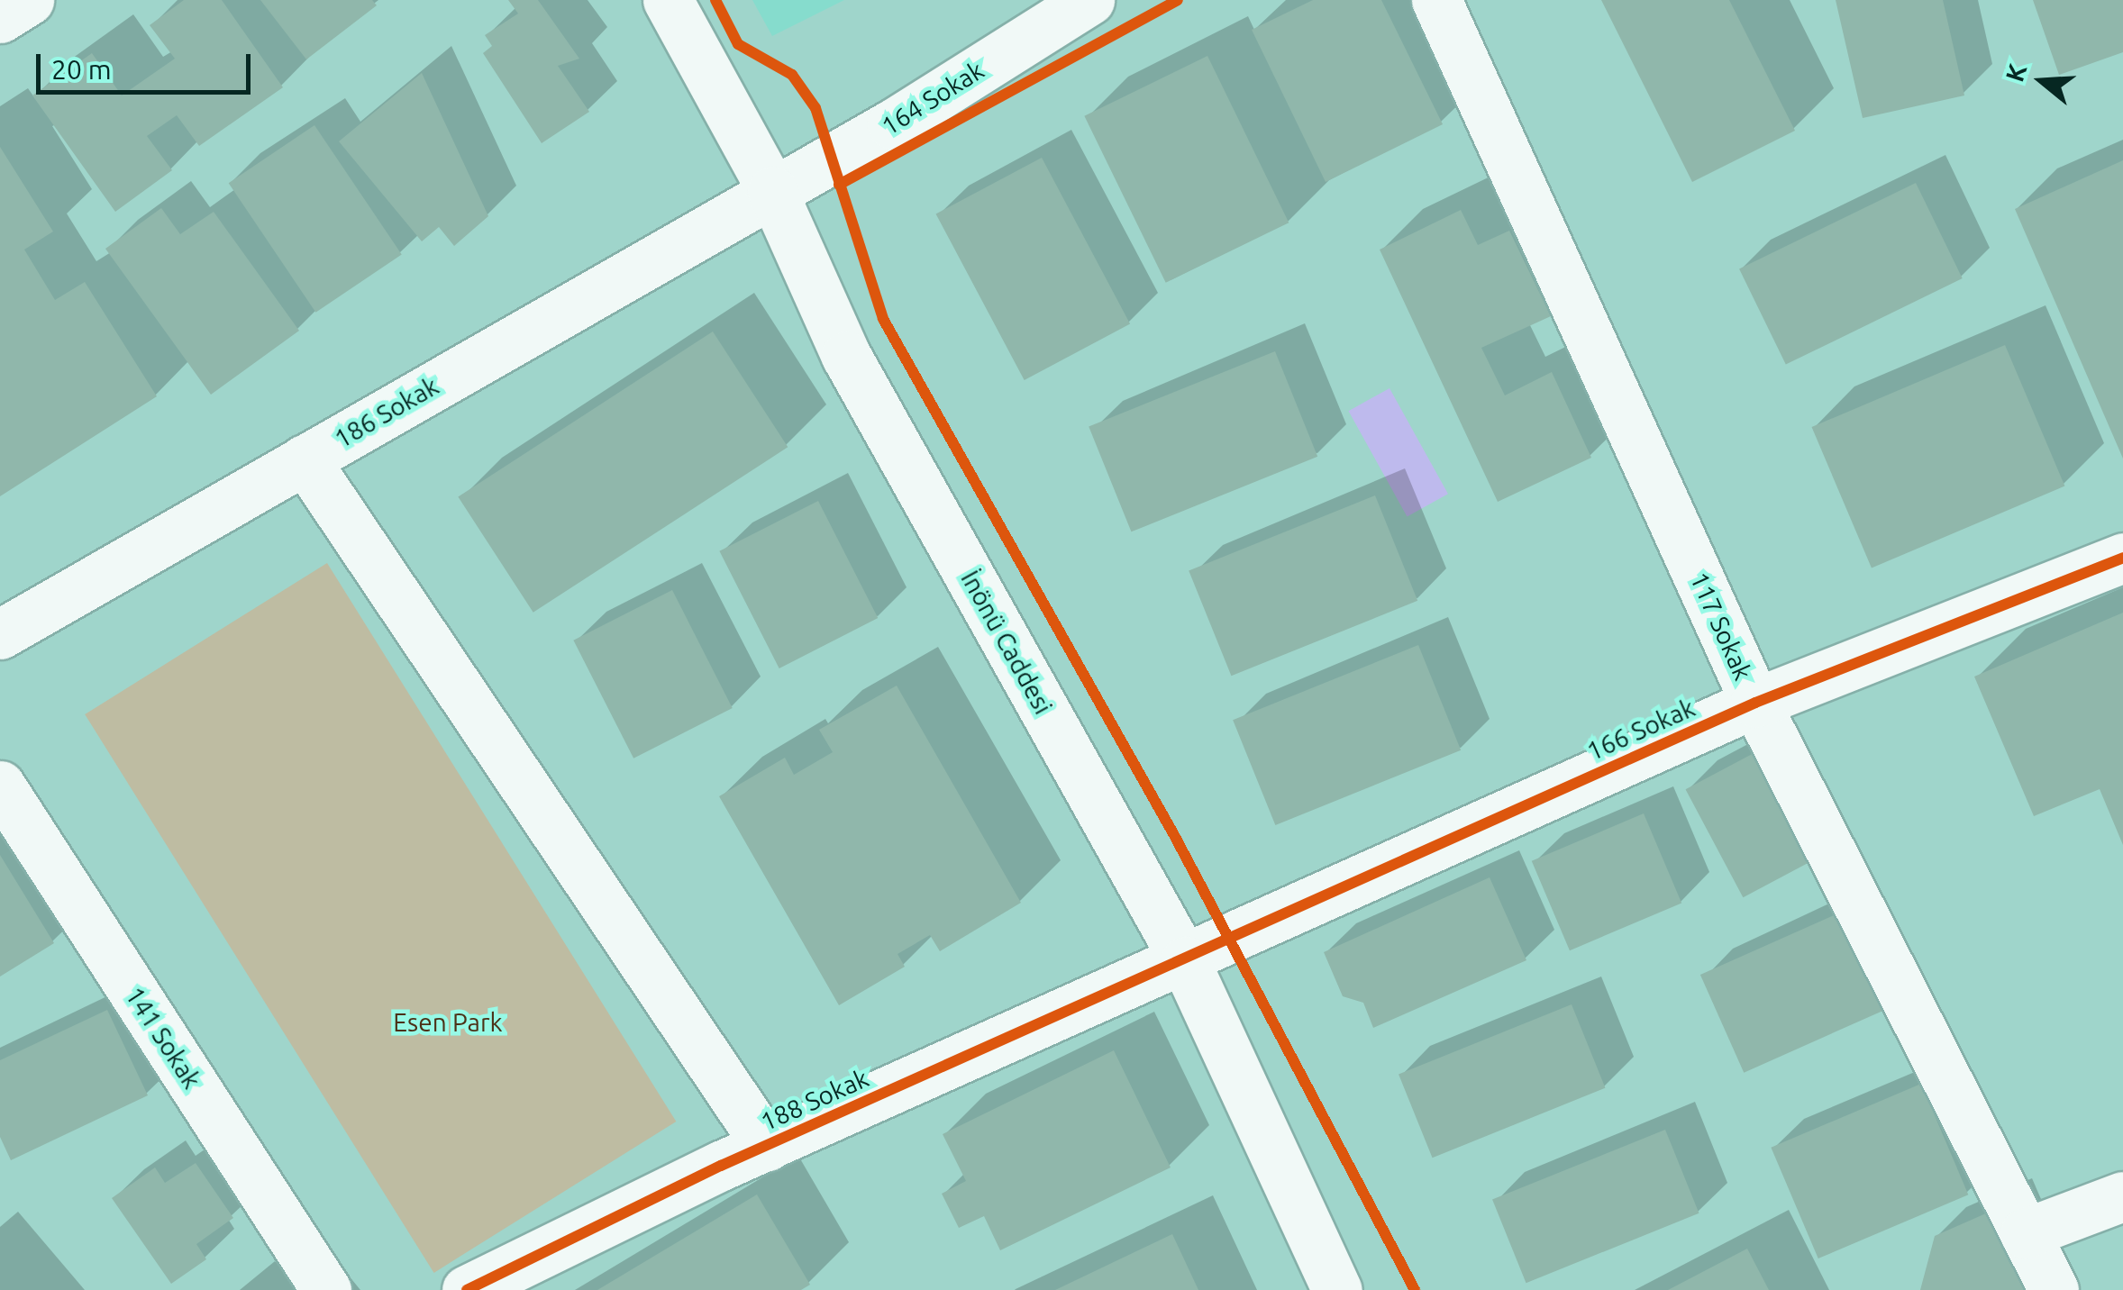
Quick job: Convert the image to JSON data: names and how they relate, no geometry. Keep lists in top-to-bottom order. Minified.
{"streets":{"street":["164 Sokak","186 Sokak","117 Sokak","İnönü Caddesi","166 Sokak","141 Sokak","188 Sokak"]},"crossings":[["164 Sokak","186 Sokak"],["164 Sokak","İnönü Caddesi"],["186 Sokak","İnönü Caddesi"],["117 Sokak","166 Sokak"],["İnönü Caddesi","166 Sokak"],["İnönü Caddesi","188 Sokak"],["166 Sokak","188 Sokak"]],"parks":["Esen Park"],"scale_bar":"20 m","north":"left"}
